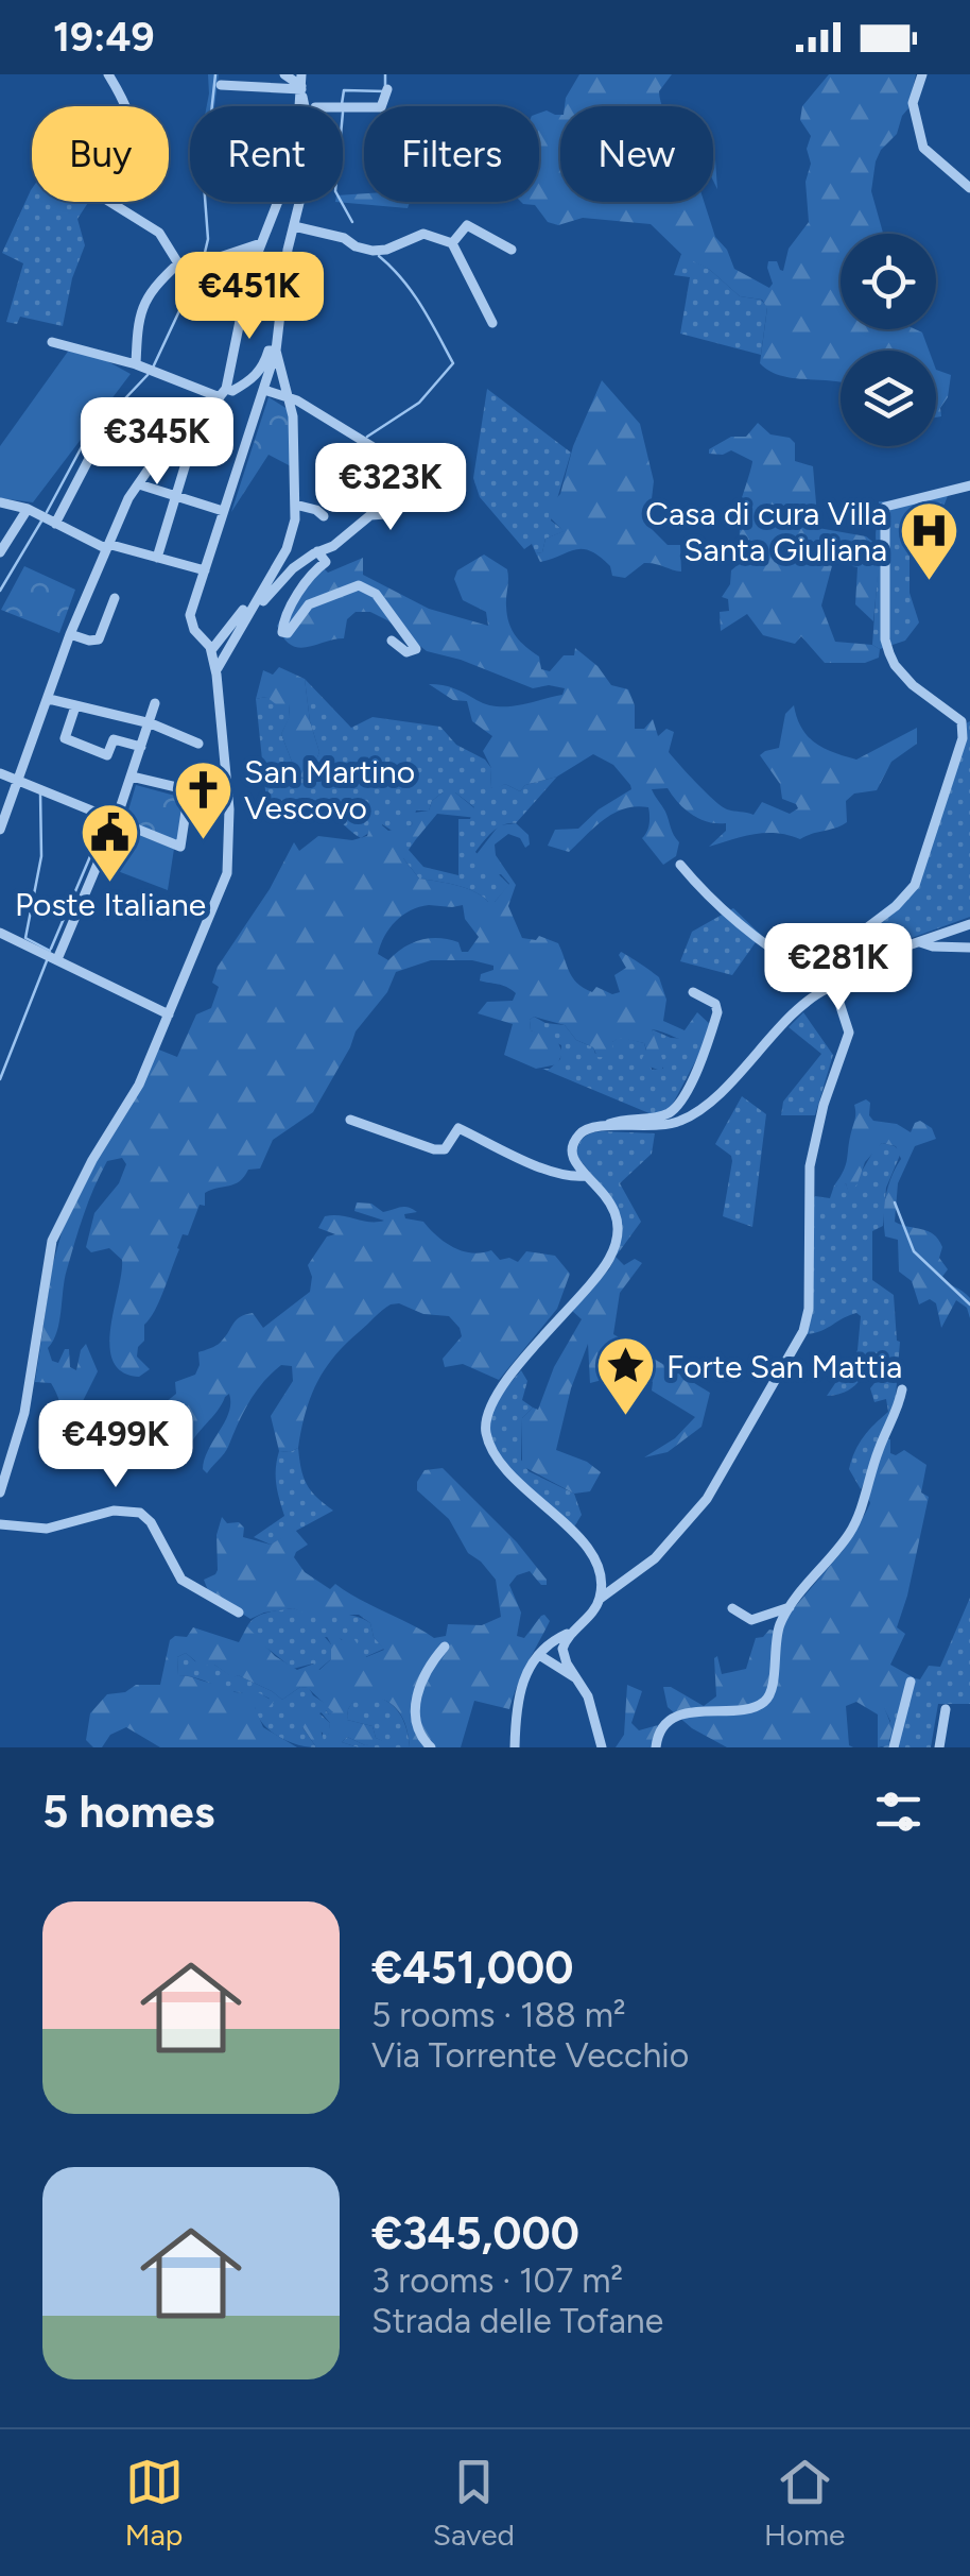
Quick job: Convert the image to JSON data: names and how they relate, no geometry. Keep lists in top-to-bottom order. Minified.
{"places":{"hospital":["Casa di cura Villa Santa Giuliana"],"church":["San Martino Vescovo"],"public building":["Poste Italiane"],"place":["Forte San Mattia"]},"page":{"status":"19:49","chip":["Buy","Rent","Filters","New"],"price":["€451K","€345K","€323K","€281K","€499K"],"heading":"5 homes","list":[{"name":"€451,000","note":"5 rooms · 188 m² · Via Torrente Vecchio"},{"name":"€345,000","note":"3 rooms · 107 m² · Strada delle Tofane"}],"tabs":["Map","Saved","Home"]}}
